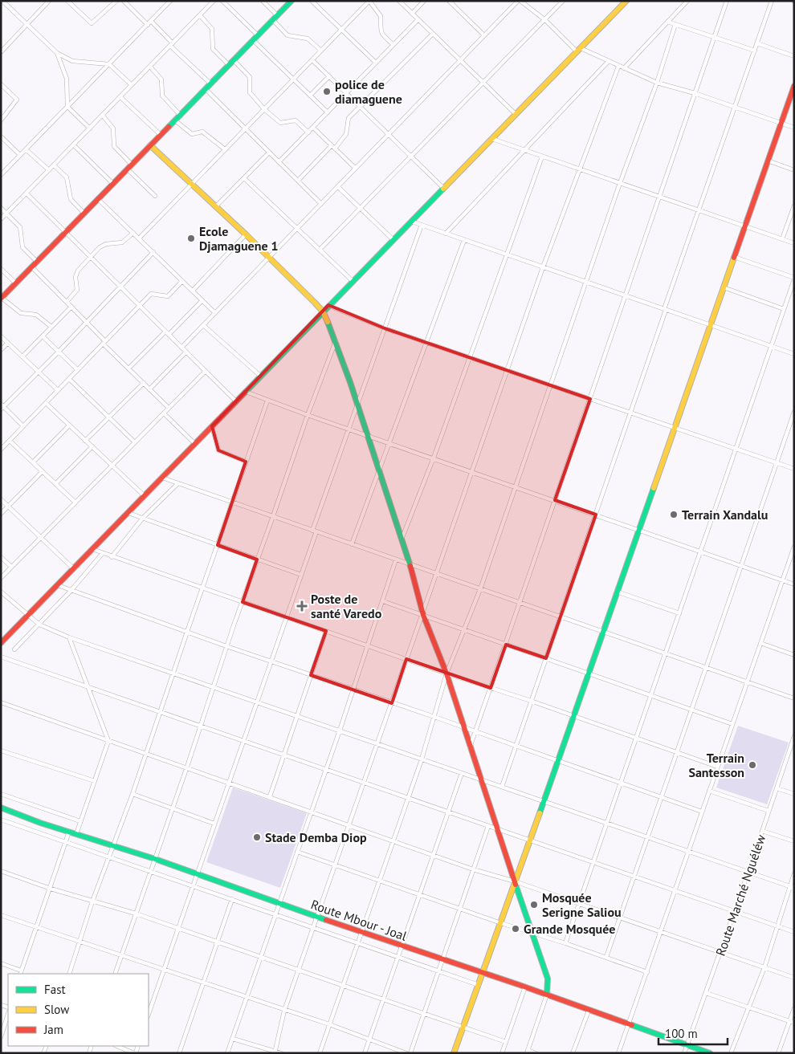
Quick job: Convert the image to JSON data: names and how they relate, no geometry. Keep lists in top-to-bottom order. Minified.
{"streets":{"main road":["Route Mbour - Joal"],"street":["Route Marché Nguéléw"]},"crossings":[["Route Marché Nguéléw","Route Mbour - Joal"]],"places":{"other":["police de diamaguene","Ecole Djamaguene 1","Terrain Xandalu","Terrain Santesson","Stade Demba Diop","Mosquée Serigne Saliou","Grande Mosquée"],"health":["Poste de santé Varedo"]},"legend":["Fast","Slow","Jam"],"scale_bar":"100 m"}
